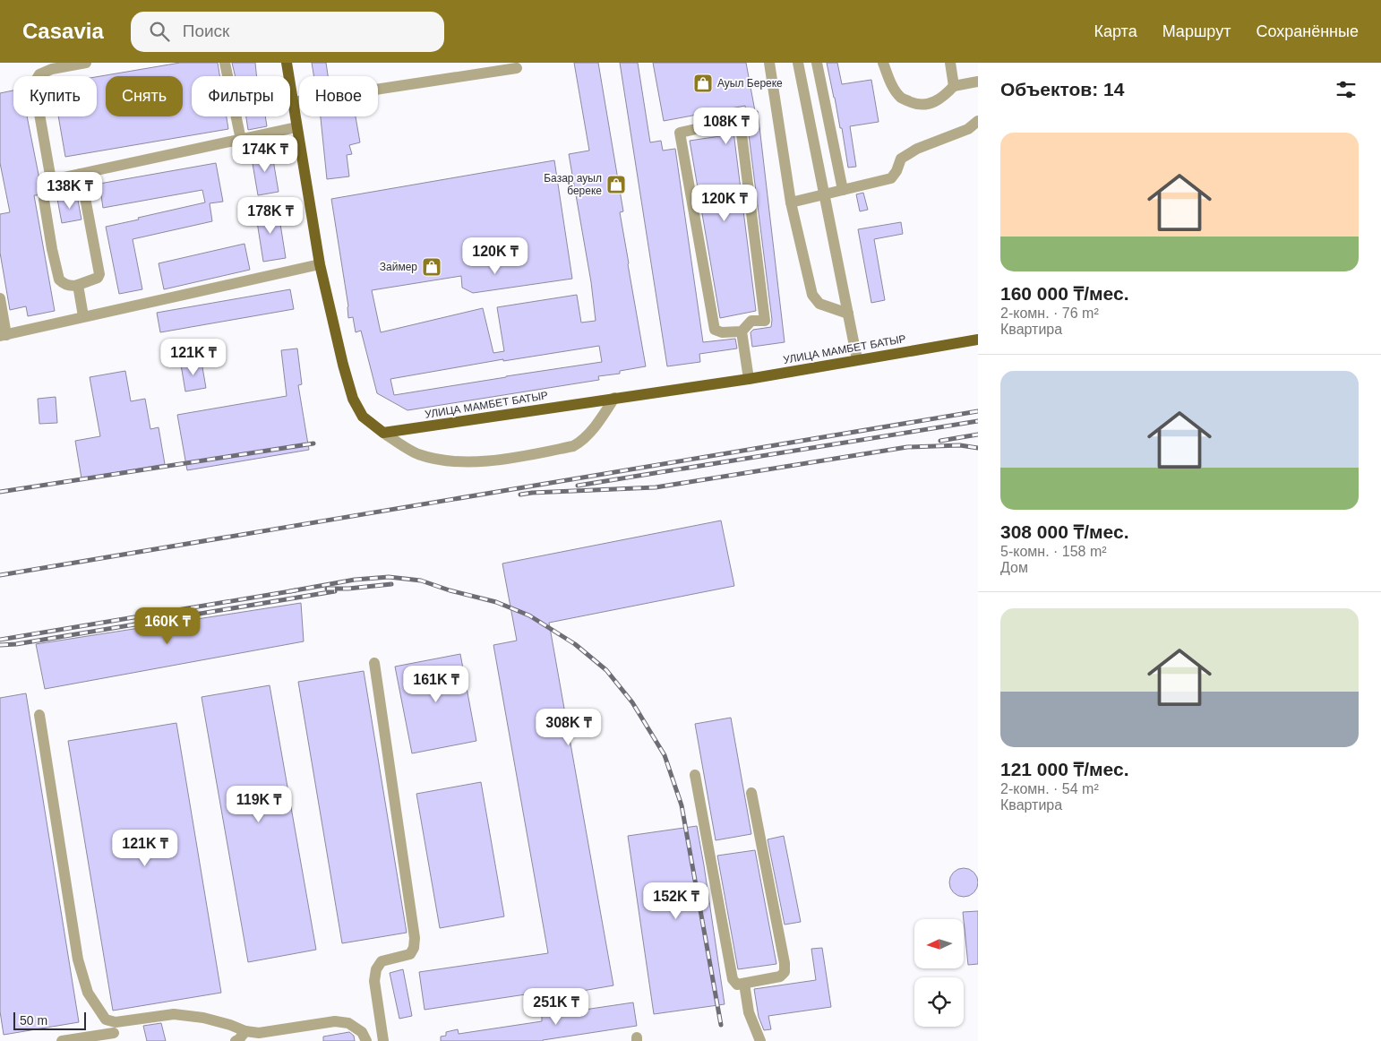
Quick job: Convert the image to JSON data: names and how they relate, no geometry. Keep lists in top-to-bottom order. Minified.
{"streets":{"main road":["УЛИЦА МАМБЕТ БАТЫР"]},"places":{"shop":["Ауыл Береке","Базар ауыл береке","Займер"]},"scale_bar":"50 m","north":"left","page":{"header":"Casavia","search":"Поиск","nav":["Карта","Маршрут","Сохранённые"],"heading":"Объектов: 14","chip":["Купить","Снять","Фильтры","Новое"],"price":["108K ₸","174K ₸","138K ₸","120K ₸","178K ₸","120K ₸","121K ₸","160K ₸","161K ₸","308K ₸","119K ₸","121K ₸","152K ₸","251K ₸"],"list":[{"name":"160 000 ₸/мес.","note":"2-комн. · 76 m² · Квартира"},{"name":"308 000 ₸/мес.","note":"5-комн. · 158 m² · Дом"},{"name":"121 000 ₸/мес.","note":"2-комн. · 54 m² · Квартира"}],"scale":"50 m"}}
